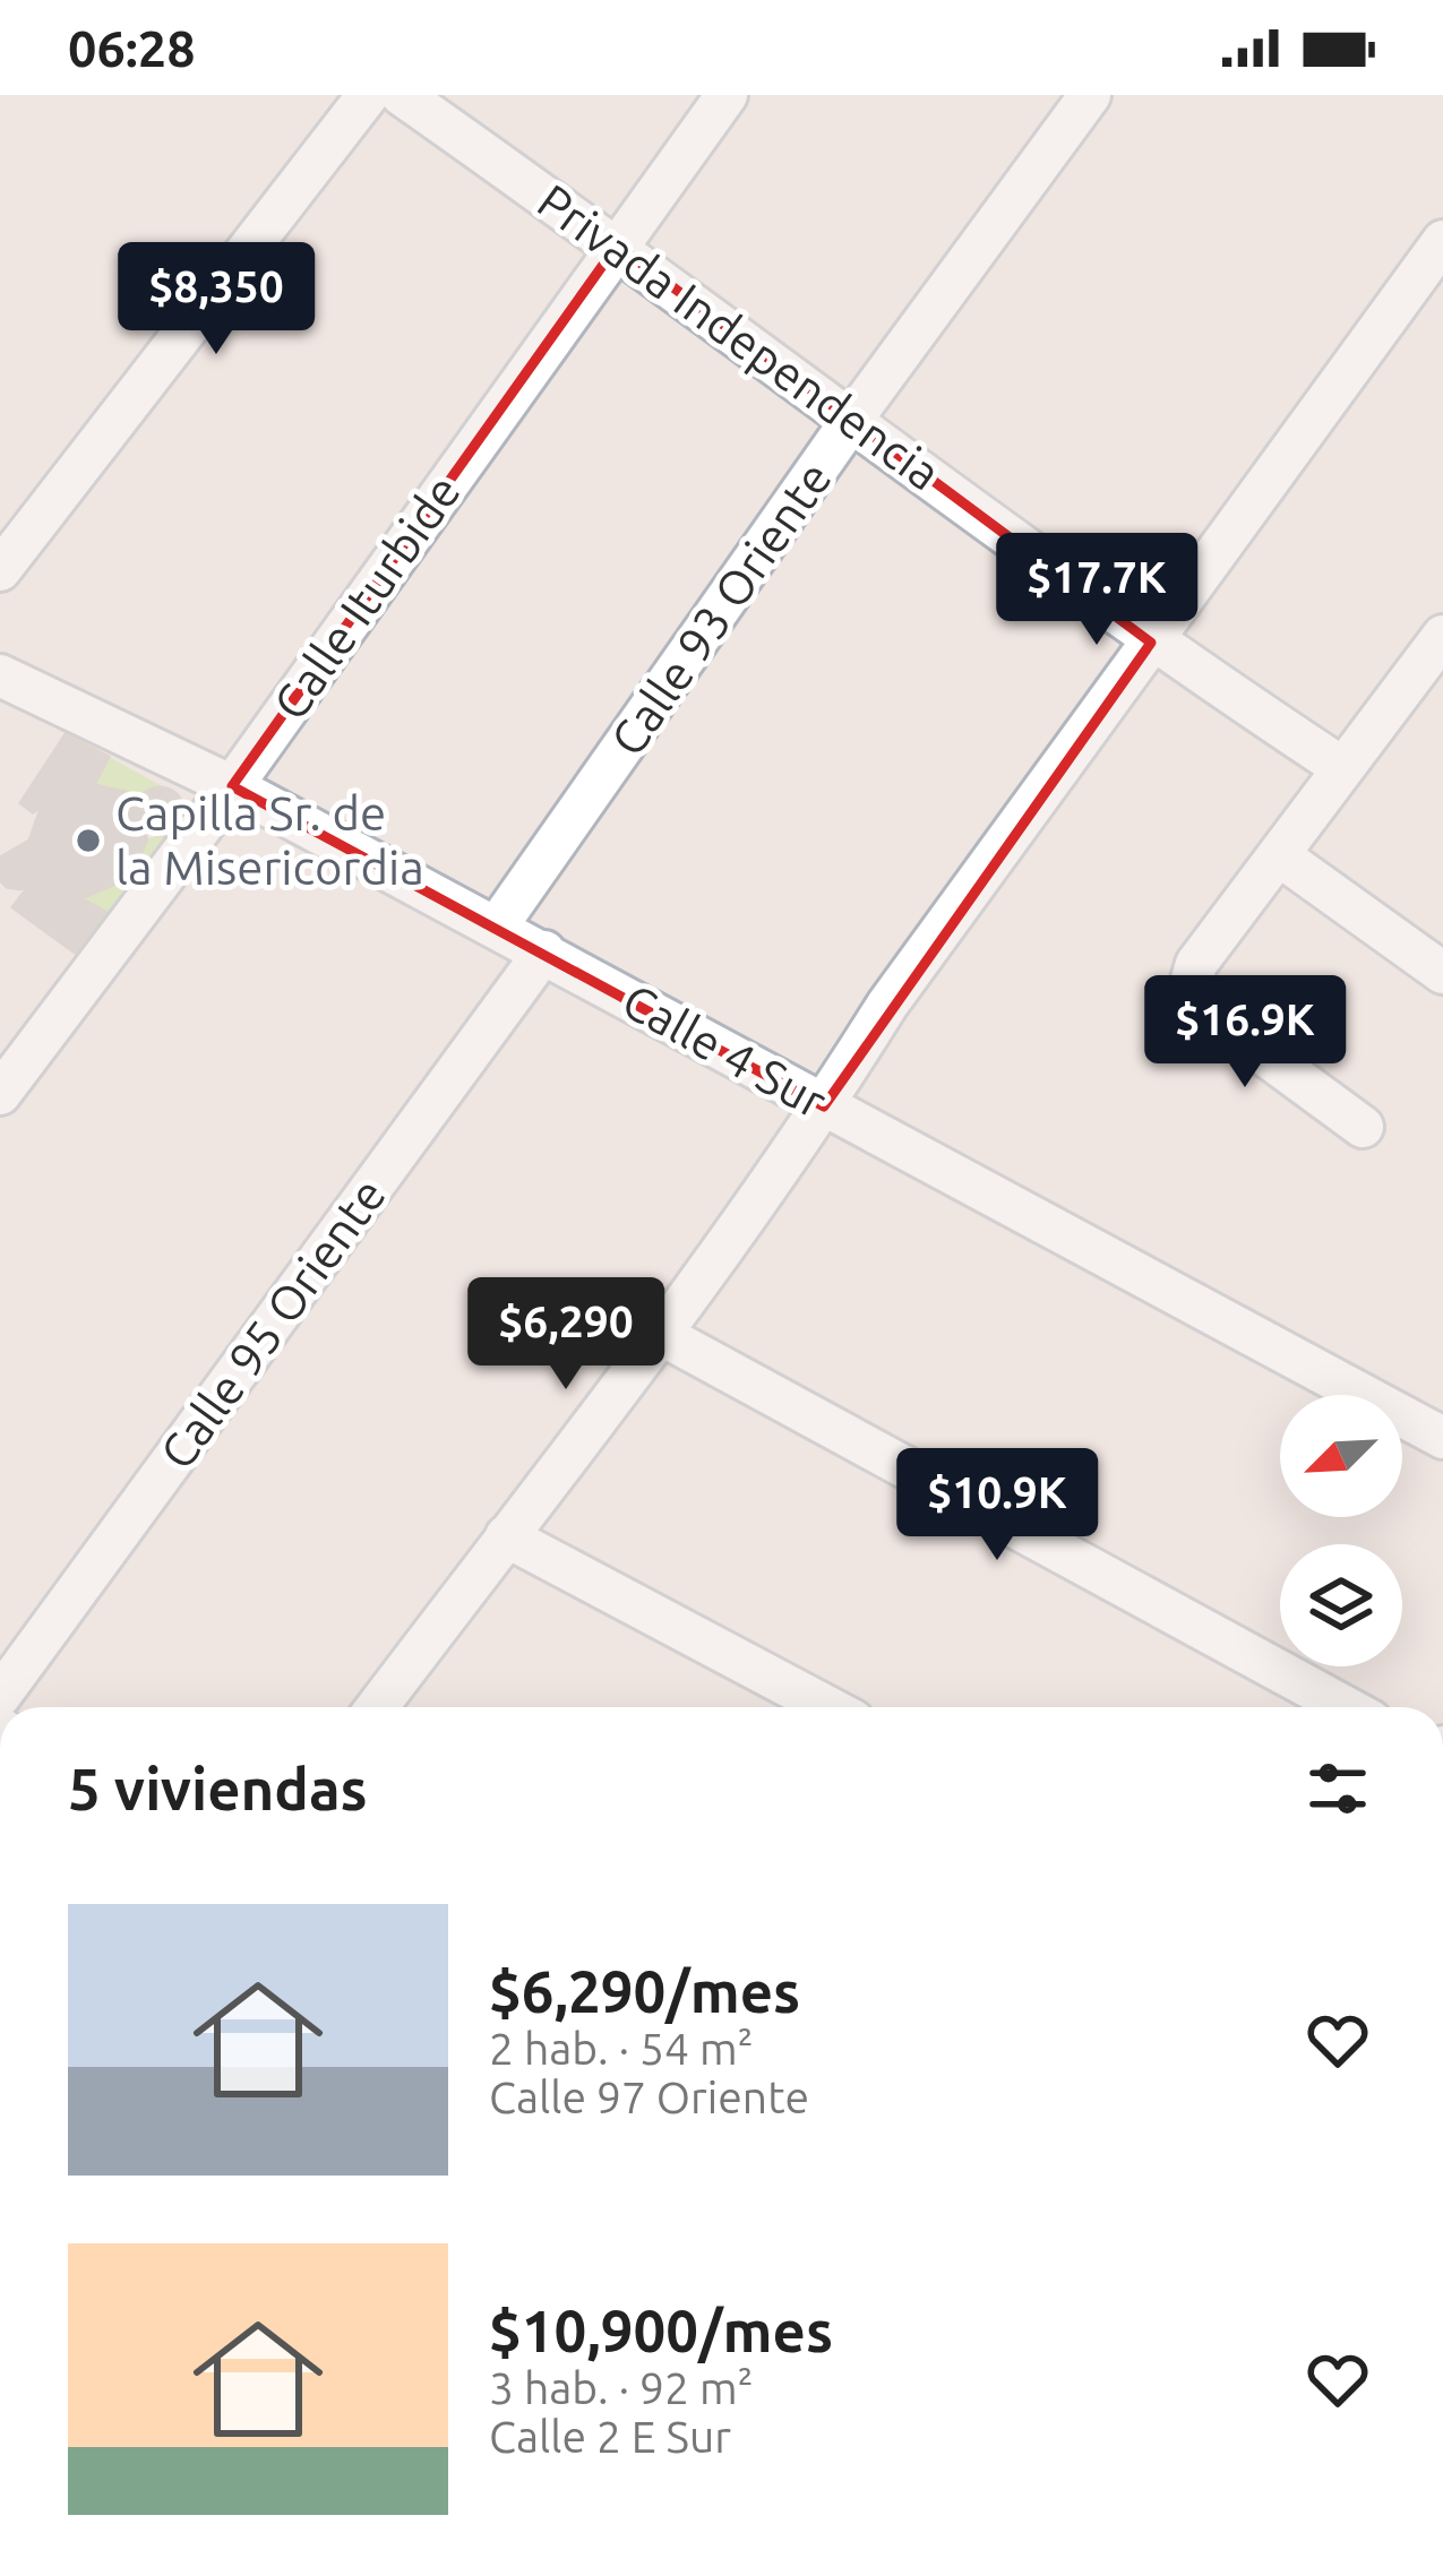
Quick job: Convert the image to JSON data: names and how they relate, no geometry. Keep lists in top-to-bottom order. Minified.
{"streets":{"street":["Privada Independencia","Calle Iturbide","Calle 93 Oriente","Calle 4 Sur","Calle 95 Oriente"]},"crossings":[["Privada Independencia","Calle Iturbide"],["Privada Independencia","Calle 93 Oriente"],["Calle Iturbide","Calle 4 Sur"],["Calle 93 Oriente","Calle 4 Sur"],["Calle 4 Sur","Calle 95 Oriente"]],"places":["Capilla Sr. de la Misericordia"],"north":"bottom left","page":{"status":"06:28","price":["$8,350","$17.7K","$16.9K","$6,290","$10.9K"],"heading":"5 viviendas","list":[{"name":"$6,290/mes","note":"2 hab. · 54 m² · Calle 97 Oriente"},{"name":"$10,900/mes","note":"3 hab. · 92 m² · Calle 2 E Sur"}]}}
